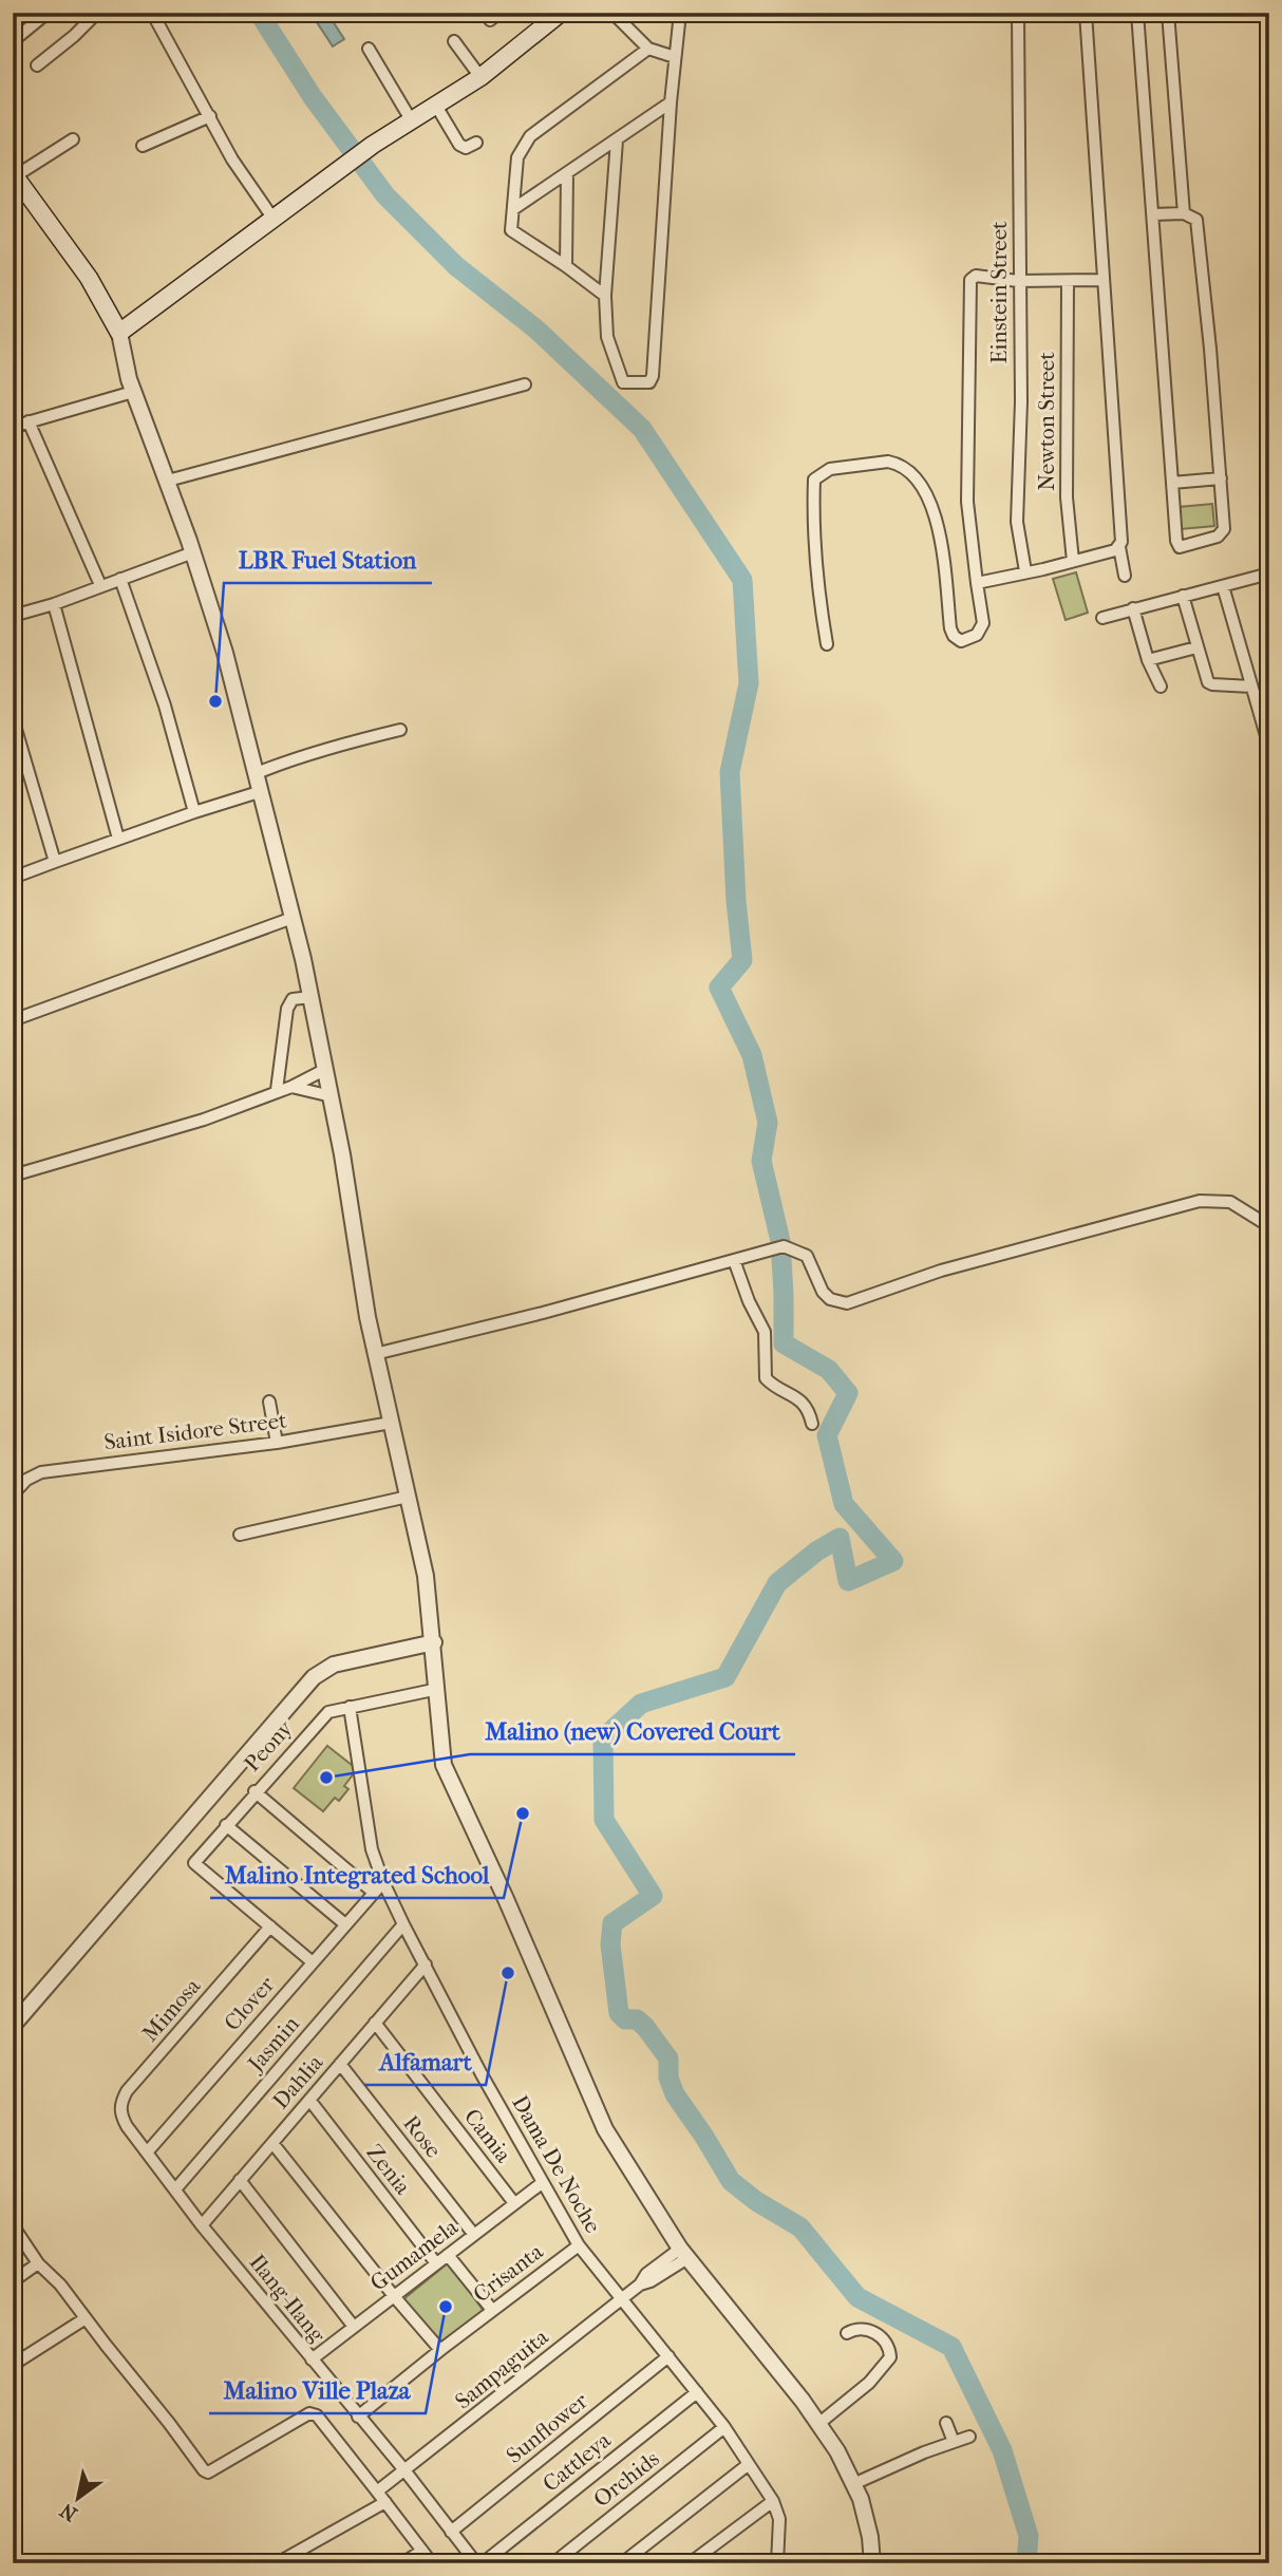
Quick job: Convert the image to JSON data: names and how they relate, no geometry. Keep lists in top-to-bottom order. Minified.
{"streets":{"street":["Einstein Street","Newton Street","Saint Isidore Street","Peony","Clover","Mimosa","Jasmin","Dahlia","Camia","Rose","Dama De Noche","Zenia","Gumamela","Crisanta","Ilang-Ilang","Sampaguita","Sunflower","Cattleya","Orchids"]},"crossings":[["Peony","Mimosa"],["Peony","Dama De Noche"],["Clover","Dama De Noche"],["Clover","Ilang-Ilang"],["Mimosa","Ilang-Ilang"],["Jasmin","Dama De Noche"],["Jasmin","Ilang-Ilang"],["Dahlia","Camia"],["Dahlia","Rose"],["Dahlia","Dama De Noche"],["Dahlia","Zenia"],["Dahlia","Ilang-Ilang"],["Camia","Gumamela"],["Rose","Gumamela"],["Dama De Noche","Gumamela"],["Dama De Noche","Crisanta"],["Dama De Noche","Sampaguita"],["Dama De Noche","Sunflower"],["Dama De Noche","Cattleya"],["Dama De Noche","Orchids"],["Zenia","Gumamela"],["Gumamela","Ilang-Ilang"],["Crisanta","Ilang-Ilang"],["Ilang-Ilang","Sampaguita"],["Ilang-Ilang","Sunflower"]],"places":["LBR Fuel Station","Malino (new) Covered Court","Malino Integrated School","Alfamart","Malino Ville Plaza"],"north":"bottom left"}
